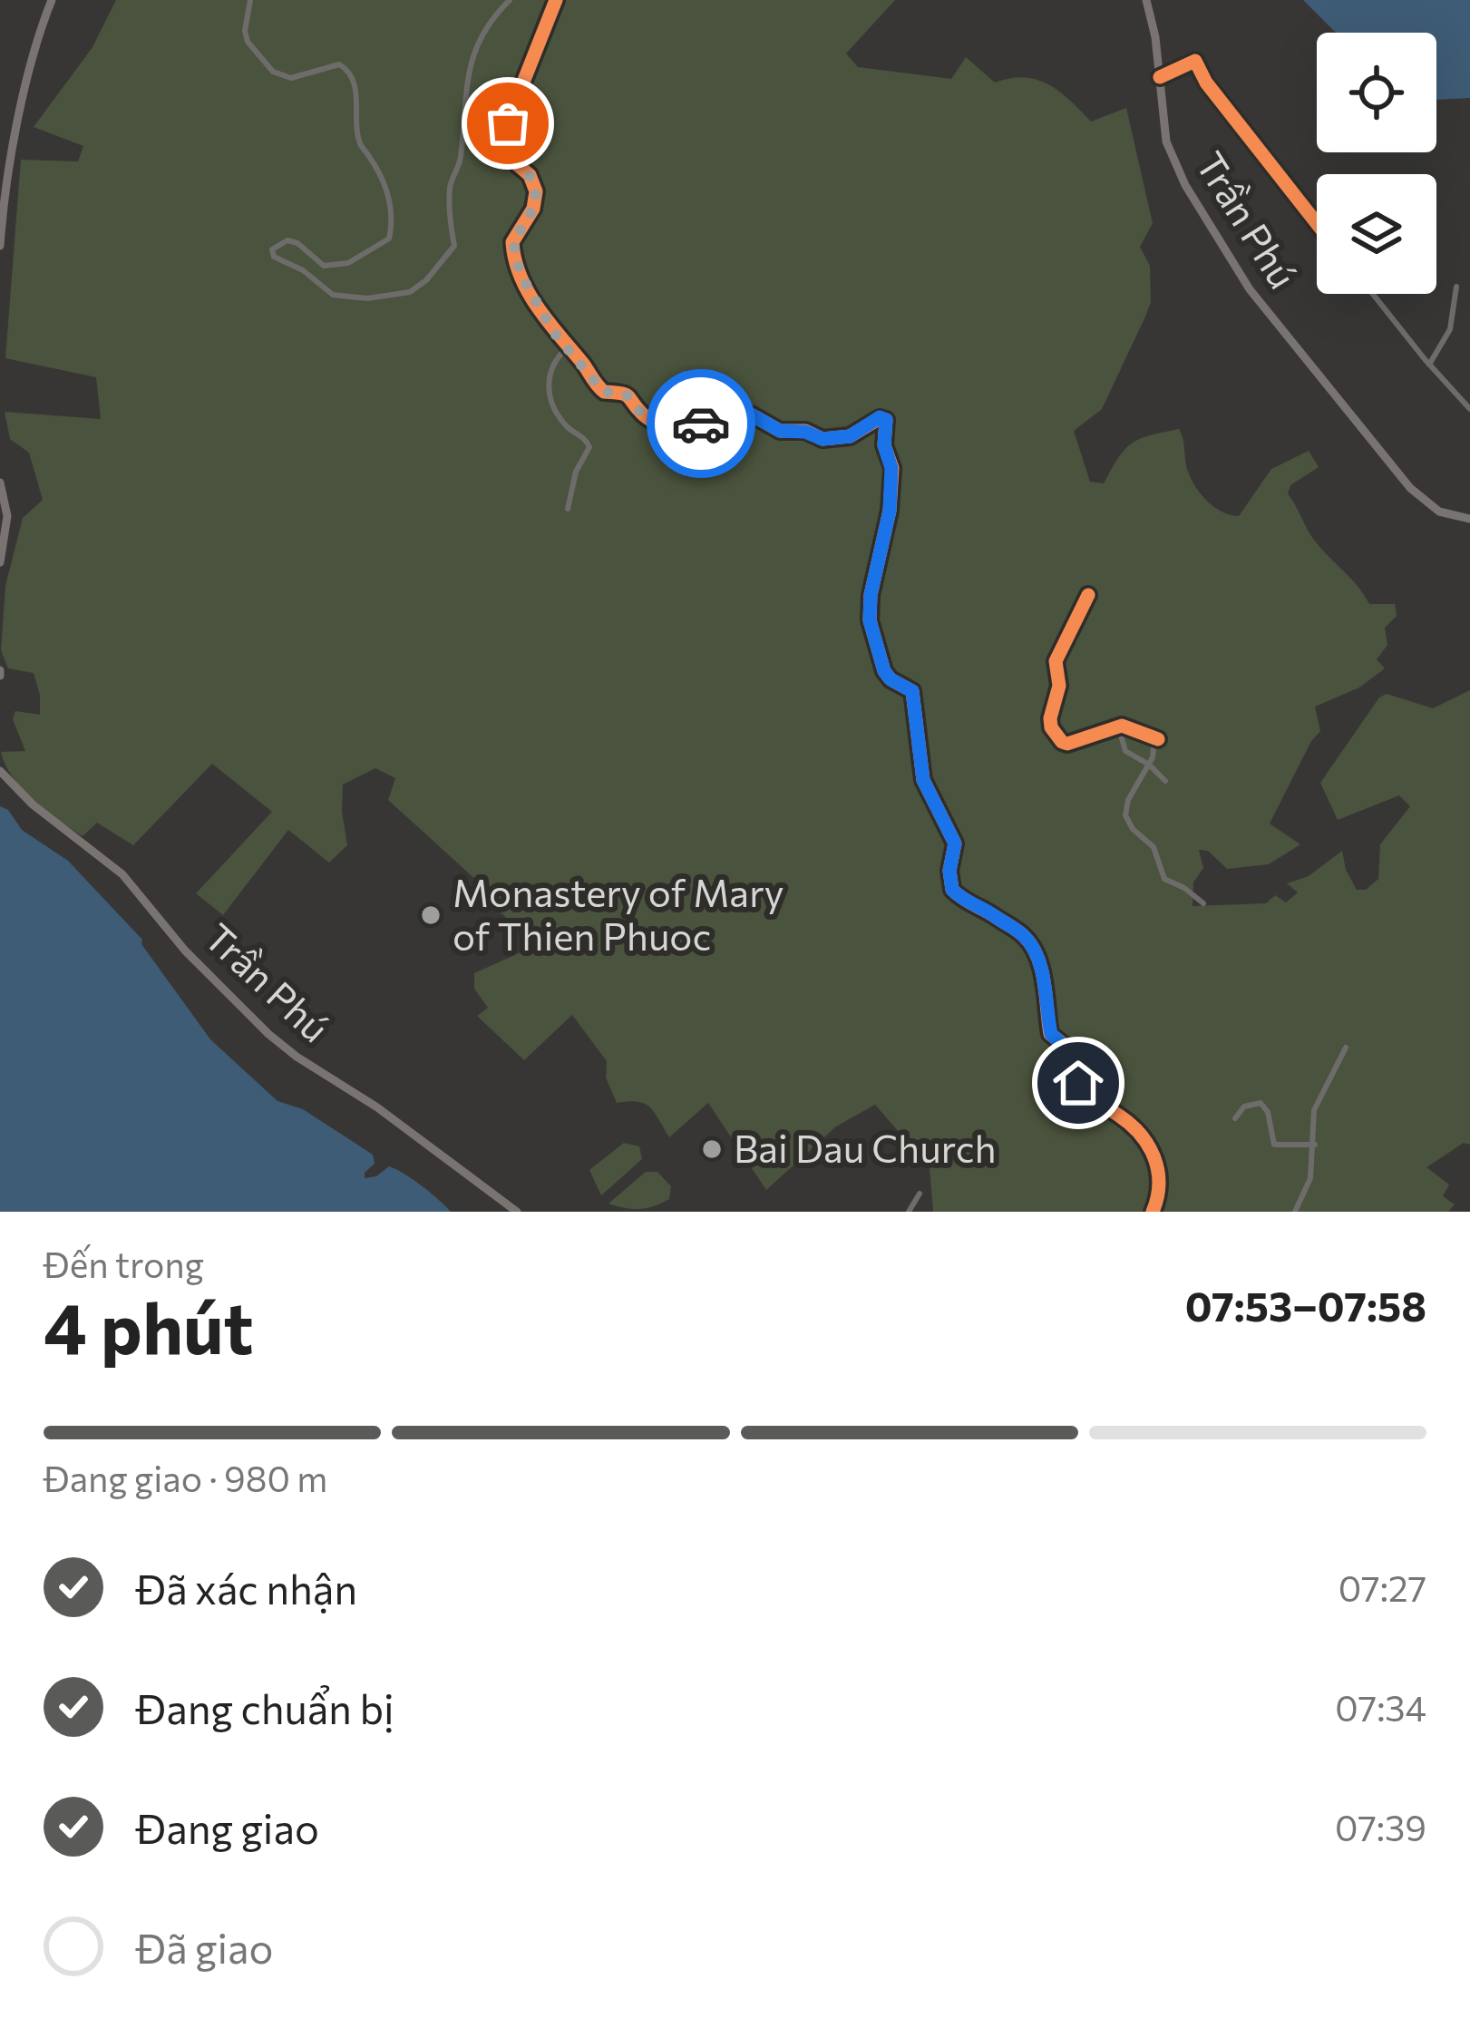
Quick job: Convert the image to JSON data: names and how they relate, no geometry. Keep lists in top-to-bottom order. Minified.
{"streets":{"main road":["Trần Phú"]},"places":["Monastery of Mary of Thien Phuoc","Bai Dau Church"],"page":{"heading":["4 phút","Đến trong","07:53–07:58"],"bar":"Đang giao · 980 m","list":[["Đã xác nhận","07:27"],["Đang chuẩn bị","07:34"],["Đang giao","07:39"],"Đã giao"]}}
